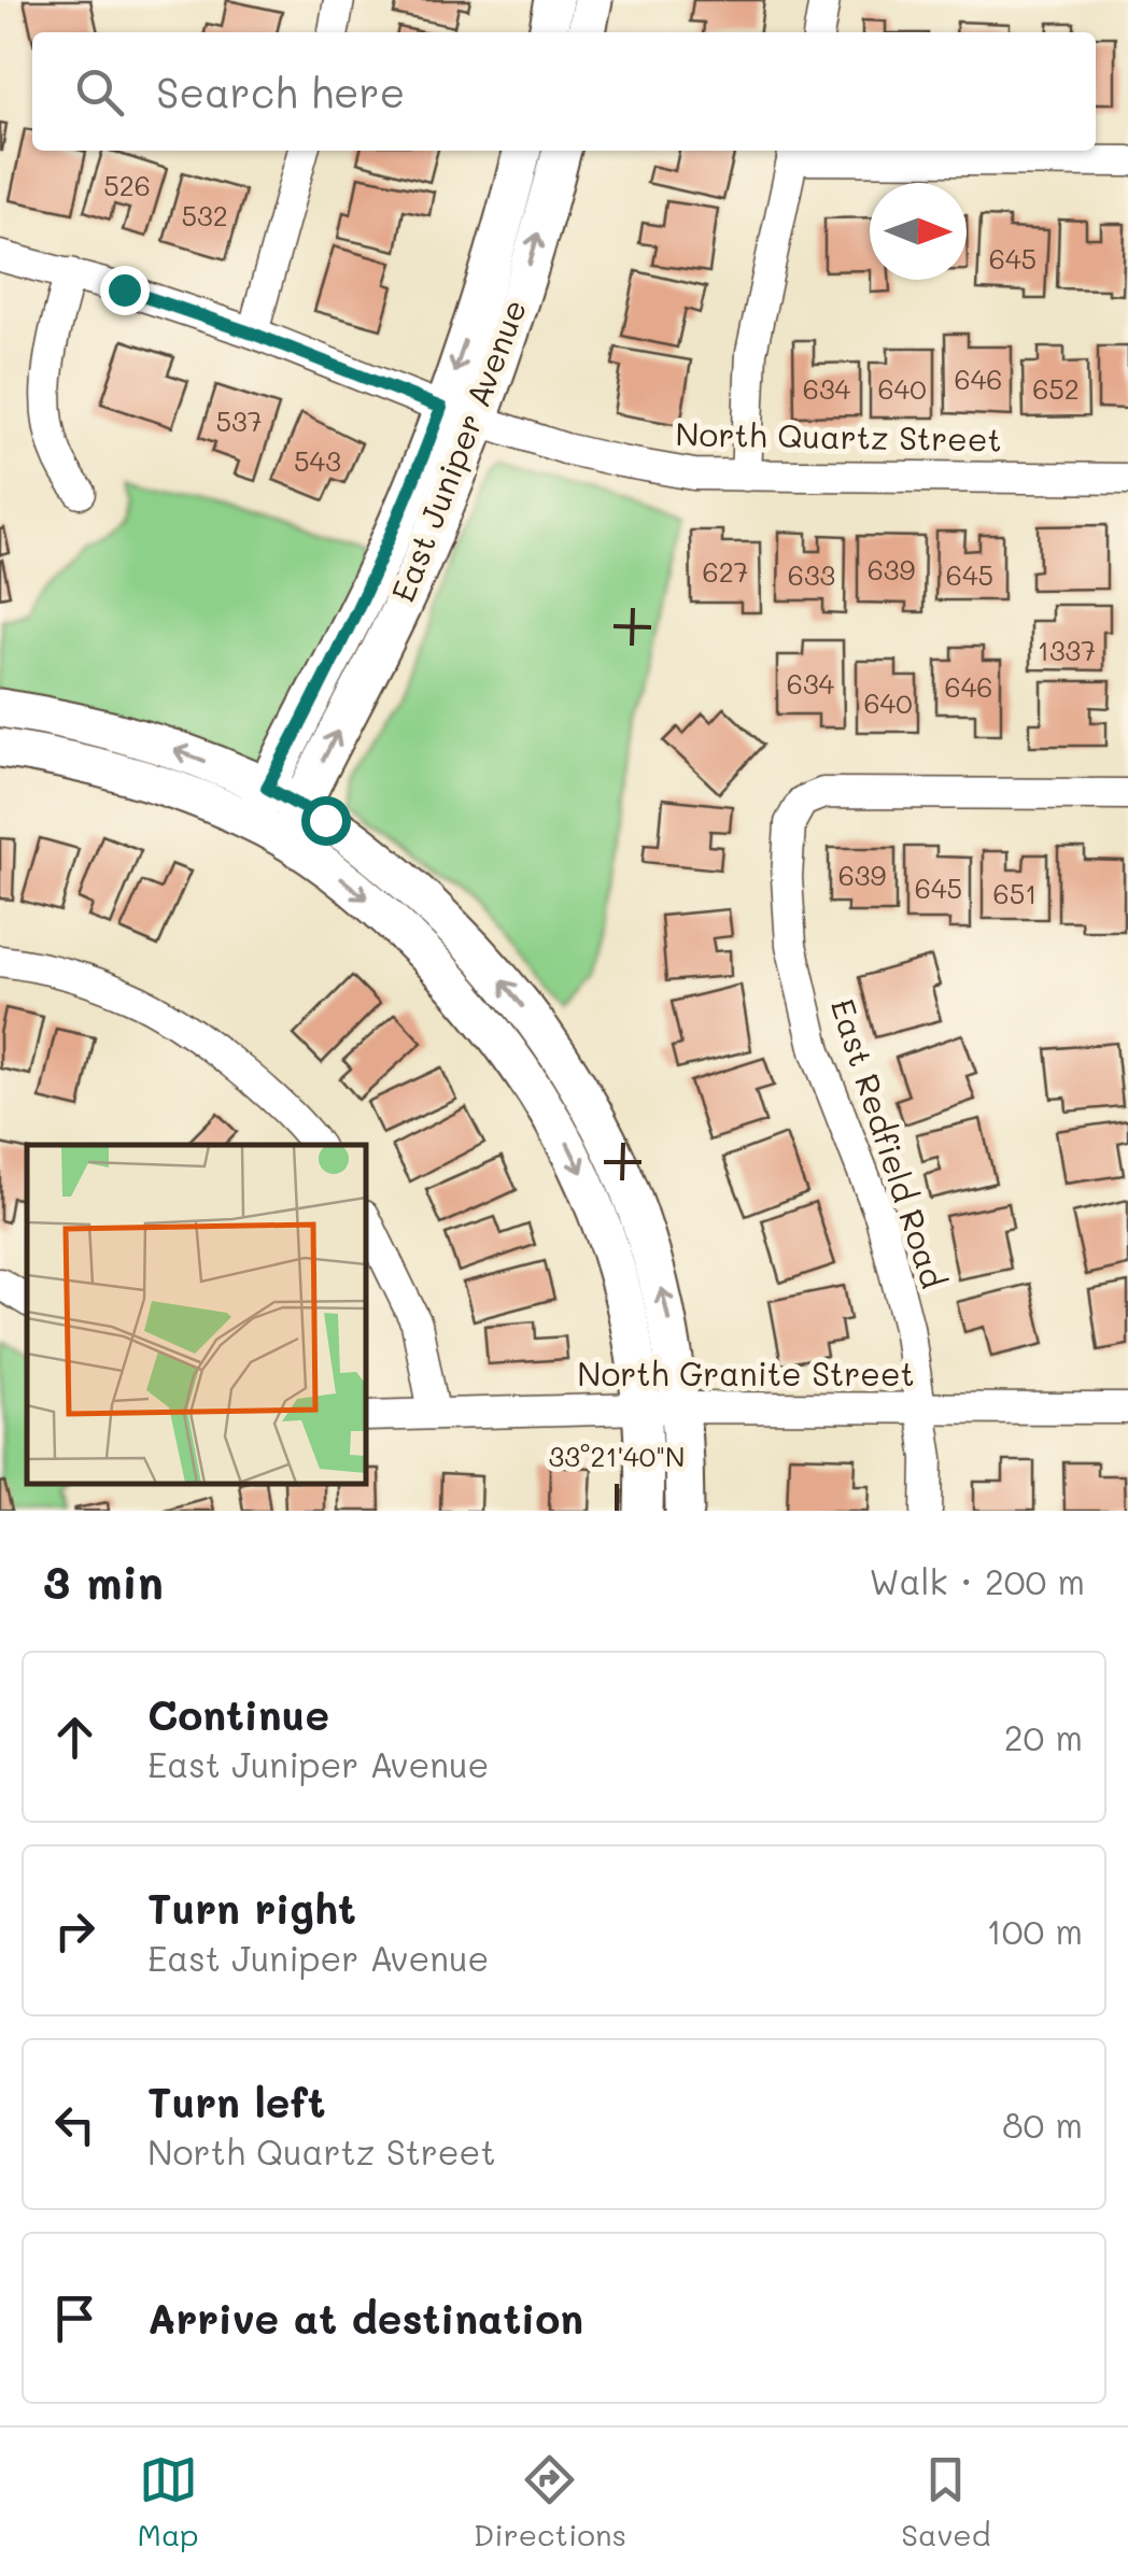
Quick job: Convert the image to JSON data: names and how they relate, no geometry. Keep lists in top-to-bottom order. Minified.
{"streets":{"street":["North Quartz Street","East Juniper Avenue","East Redfield Road","North Granite Street"]},"crossings":[["North Quartz Street","East Juniper Avenue"],["East Redfield Road","North Granite Street"]],"house_numbers":["526","532","645","646","634","640","652","537","543","639","627","633","645","1337","634","646","640","639","645","651"],"north":"right","page":{"search":"Search here","heading":["3 min","Walk · 200 m"],"list":[["Continue","East Juniper Avenue","20 m"],["Turn right","East Juniper Avenue","100 m"],["Turn left","North Quartz Street","80 m"],"Arrive at destination"],"nav":["Map","Directions","Saved"]},"coordinates":["33°21'40\"N"]}
